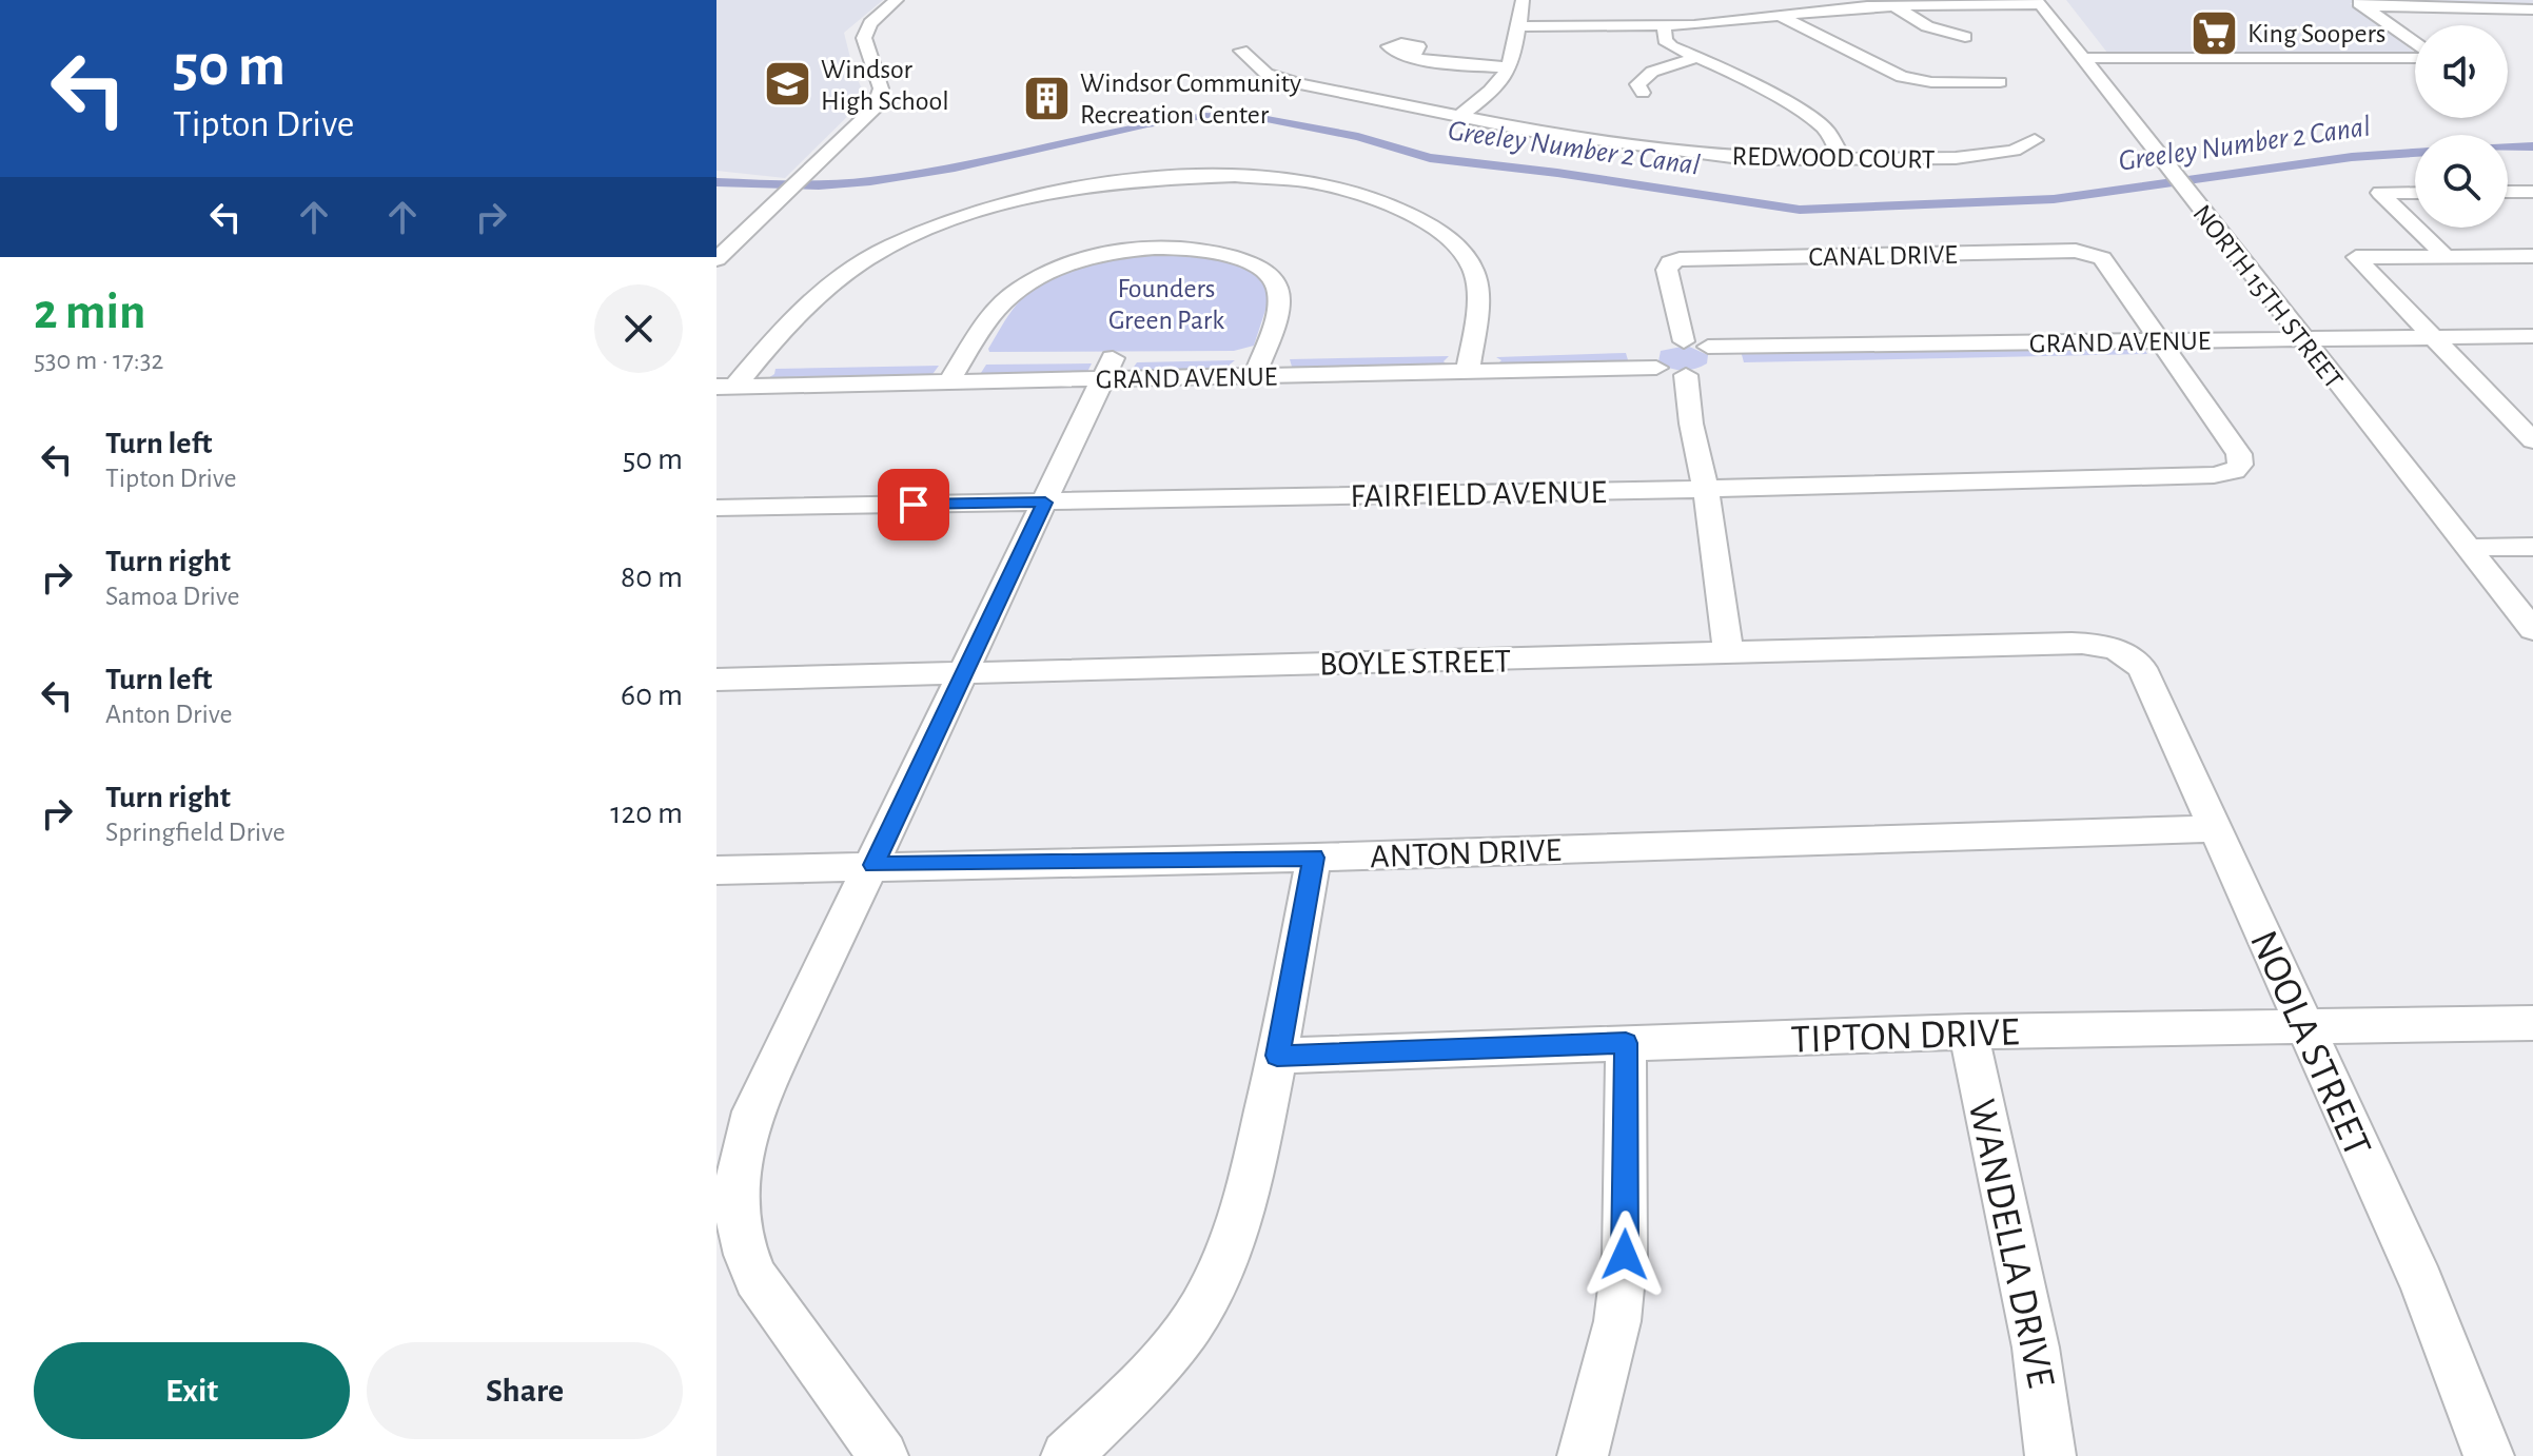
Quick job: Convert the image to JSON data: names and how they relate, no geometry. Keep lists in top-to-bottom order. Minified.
{"streets":{"street":["REDWOOD COURT","CANAL DRIVE","NORTH 15TH STREET","GRAND AVENUE","FAIRFIELD AVENUE","BOYLE STREET","ANTON DRIVE","TIPTON DRIVE","NOOLA STREET","WANDELLA DRIVE"]},"crossings":[["CANAL DRIVE","GRAND AVENUE"],["NORTH 15TH STREET","GRAND AVENUE"],["GRAND AVENUE","FAIRFIELD AVENUE"],["BOYLE STREET","NOOLA STREET"],["ANTON DRIVE","NOOLA STREET"],["TIPTON DRIVE","NOOLA STREET"],["TIPTON DRIVE","WANDELLA DRIVE"]],"water":["Greeley Number 2 Canal"],"parks":["Founders Green Park"],"places":{"supermarket":["King Soopers"],"school or university":["Windsor High School"],"building":["Windsor Community Recreation Center"]},"page":{"turn":["50 m","Tipton Drive"],"heading":["2 min","530 m · 17:32"],"list":[{"name":"Turn left","note":"Tipton Drive","value":"50 m"},{"name":"Turn right","note":"Samoa Drive","value":"80 m"},{"name":"Turn left","note":"Anton Drive","value":"60 m"},{"name":"Turn right","note":"Springfield Drive","value":"120 m"}],"buttons":["Exit","Share"]}}
